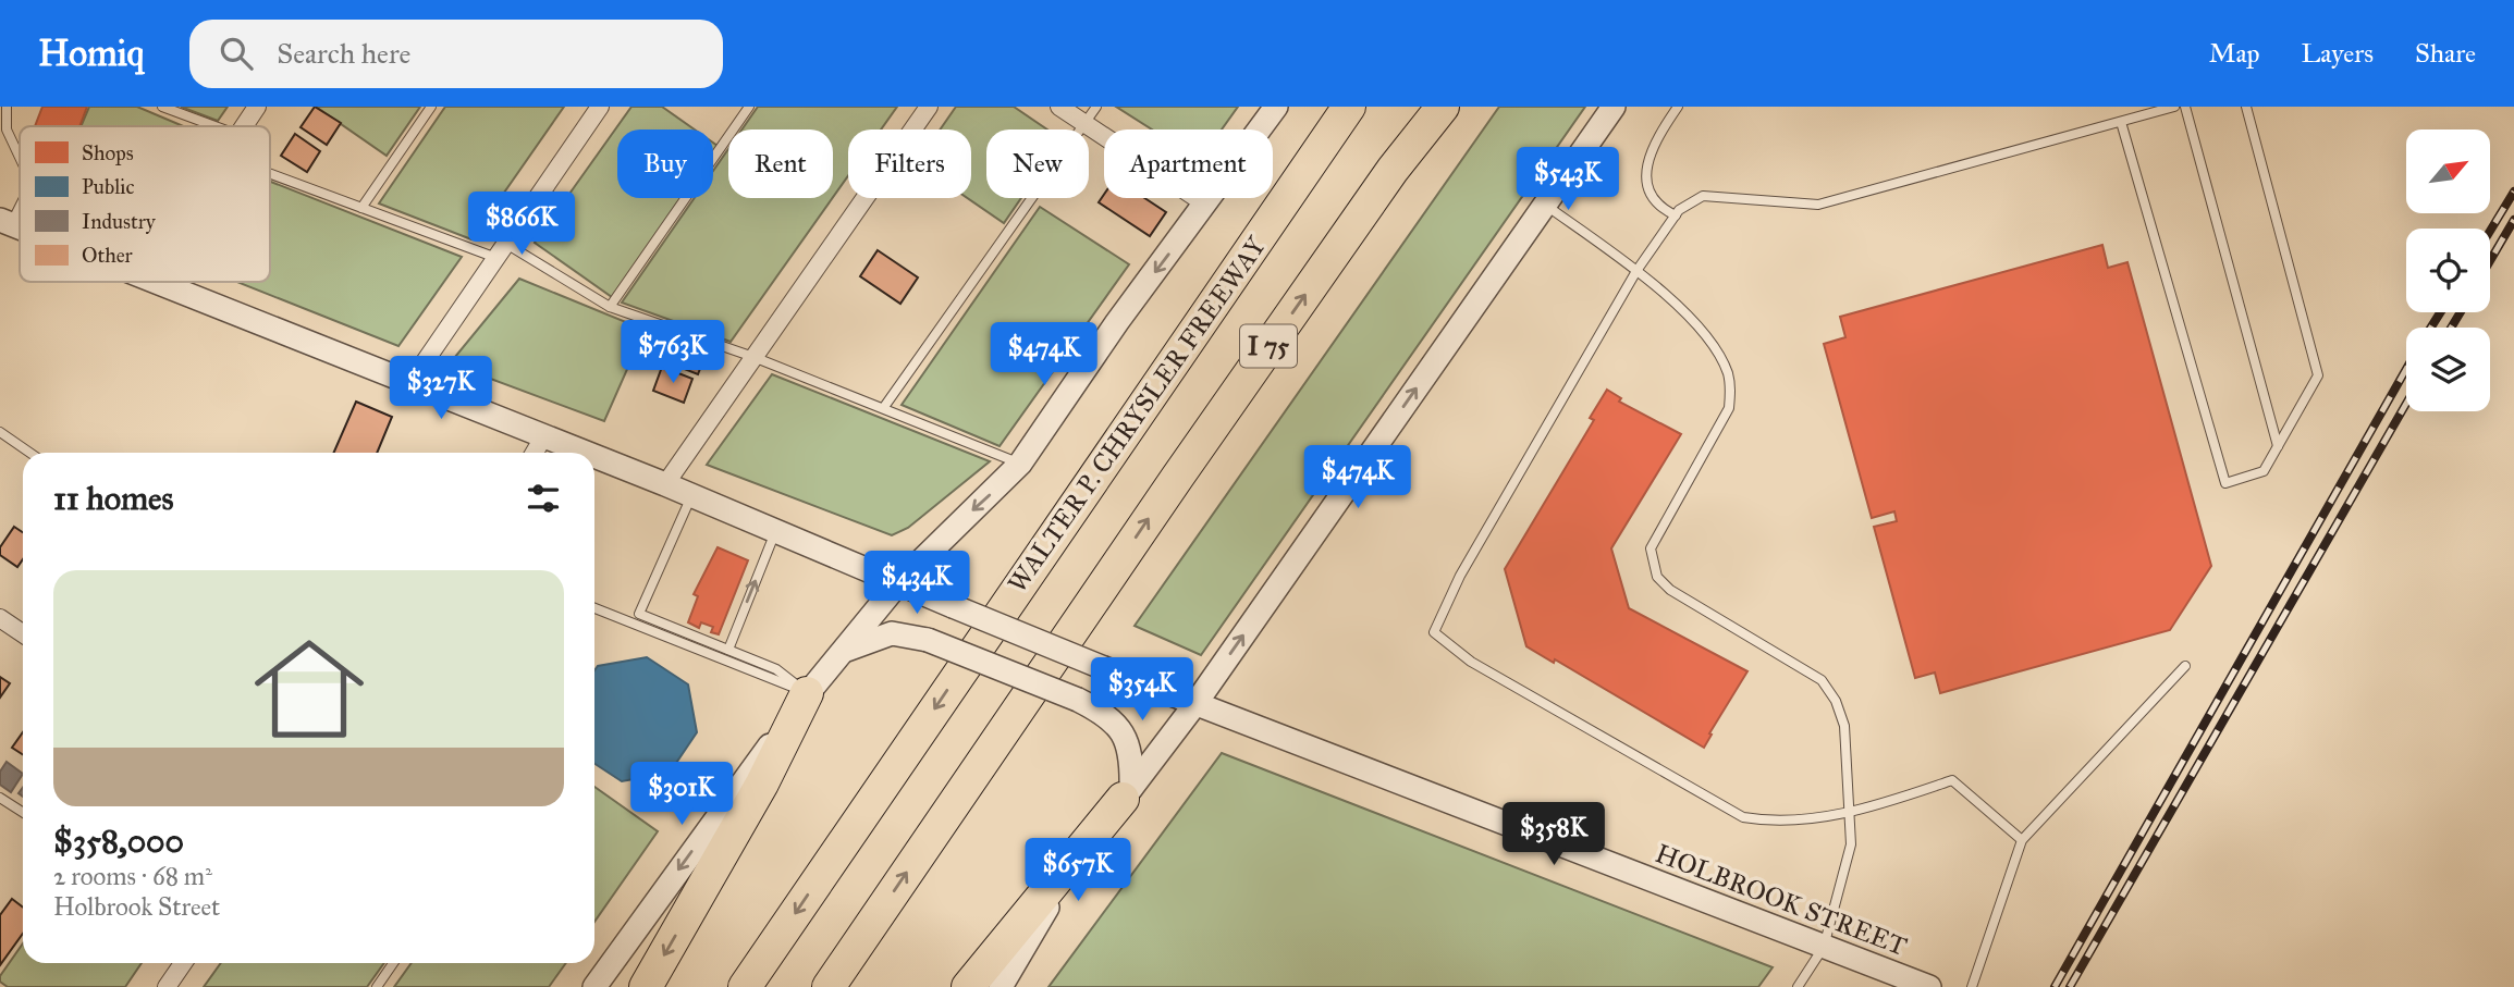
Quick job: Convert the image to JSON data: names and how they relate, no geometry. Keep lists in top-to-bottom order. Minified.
{"streets":{"highway":["I 75","WALTER P. CHRYSLER FREEWAY"],"street":["HOLBROOK STREET"]},"legend":["Shops","Public","Industry","Other"],"north":"top right","page":{"header":"Homiq","search":"Search here","nav":["Map","Layers","Share"],"chip":["Buy","Rent","Filters","New","Apartment"],"price":["$543K","$866K","$763K","$474K","$327K","$474K","$434K","$354K","$301K","$358K","$657K"],"heading":"11 homes","list":[{"name":"$358,000","note":"2 rooms · 68 m² · Holbrook Street"}]}}
